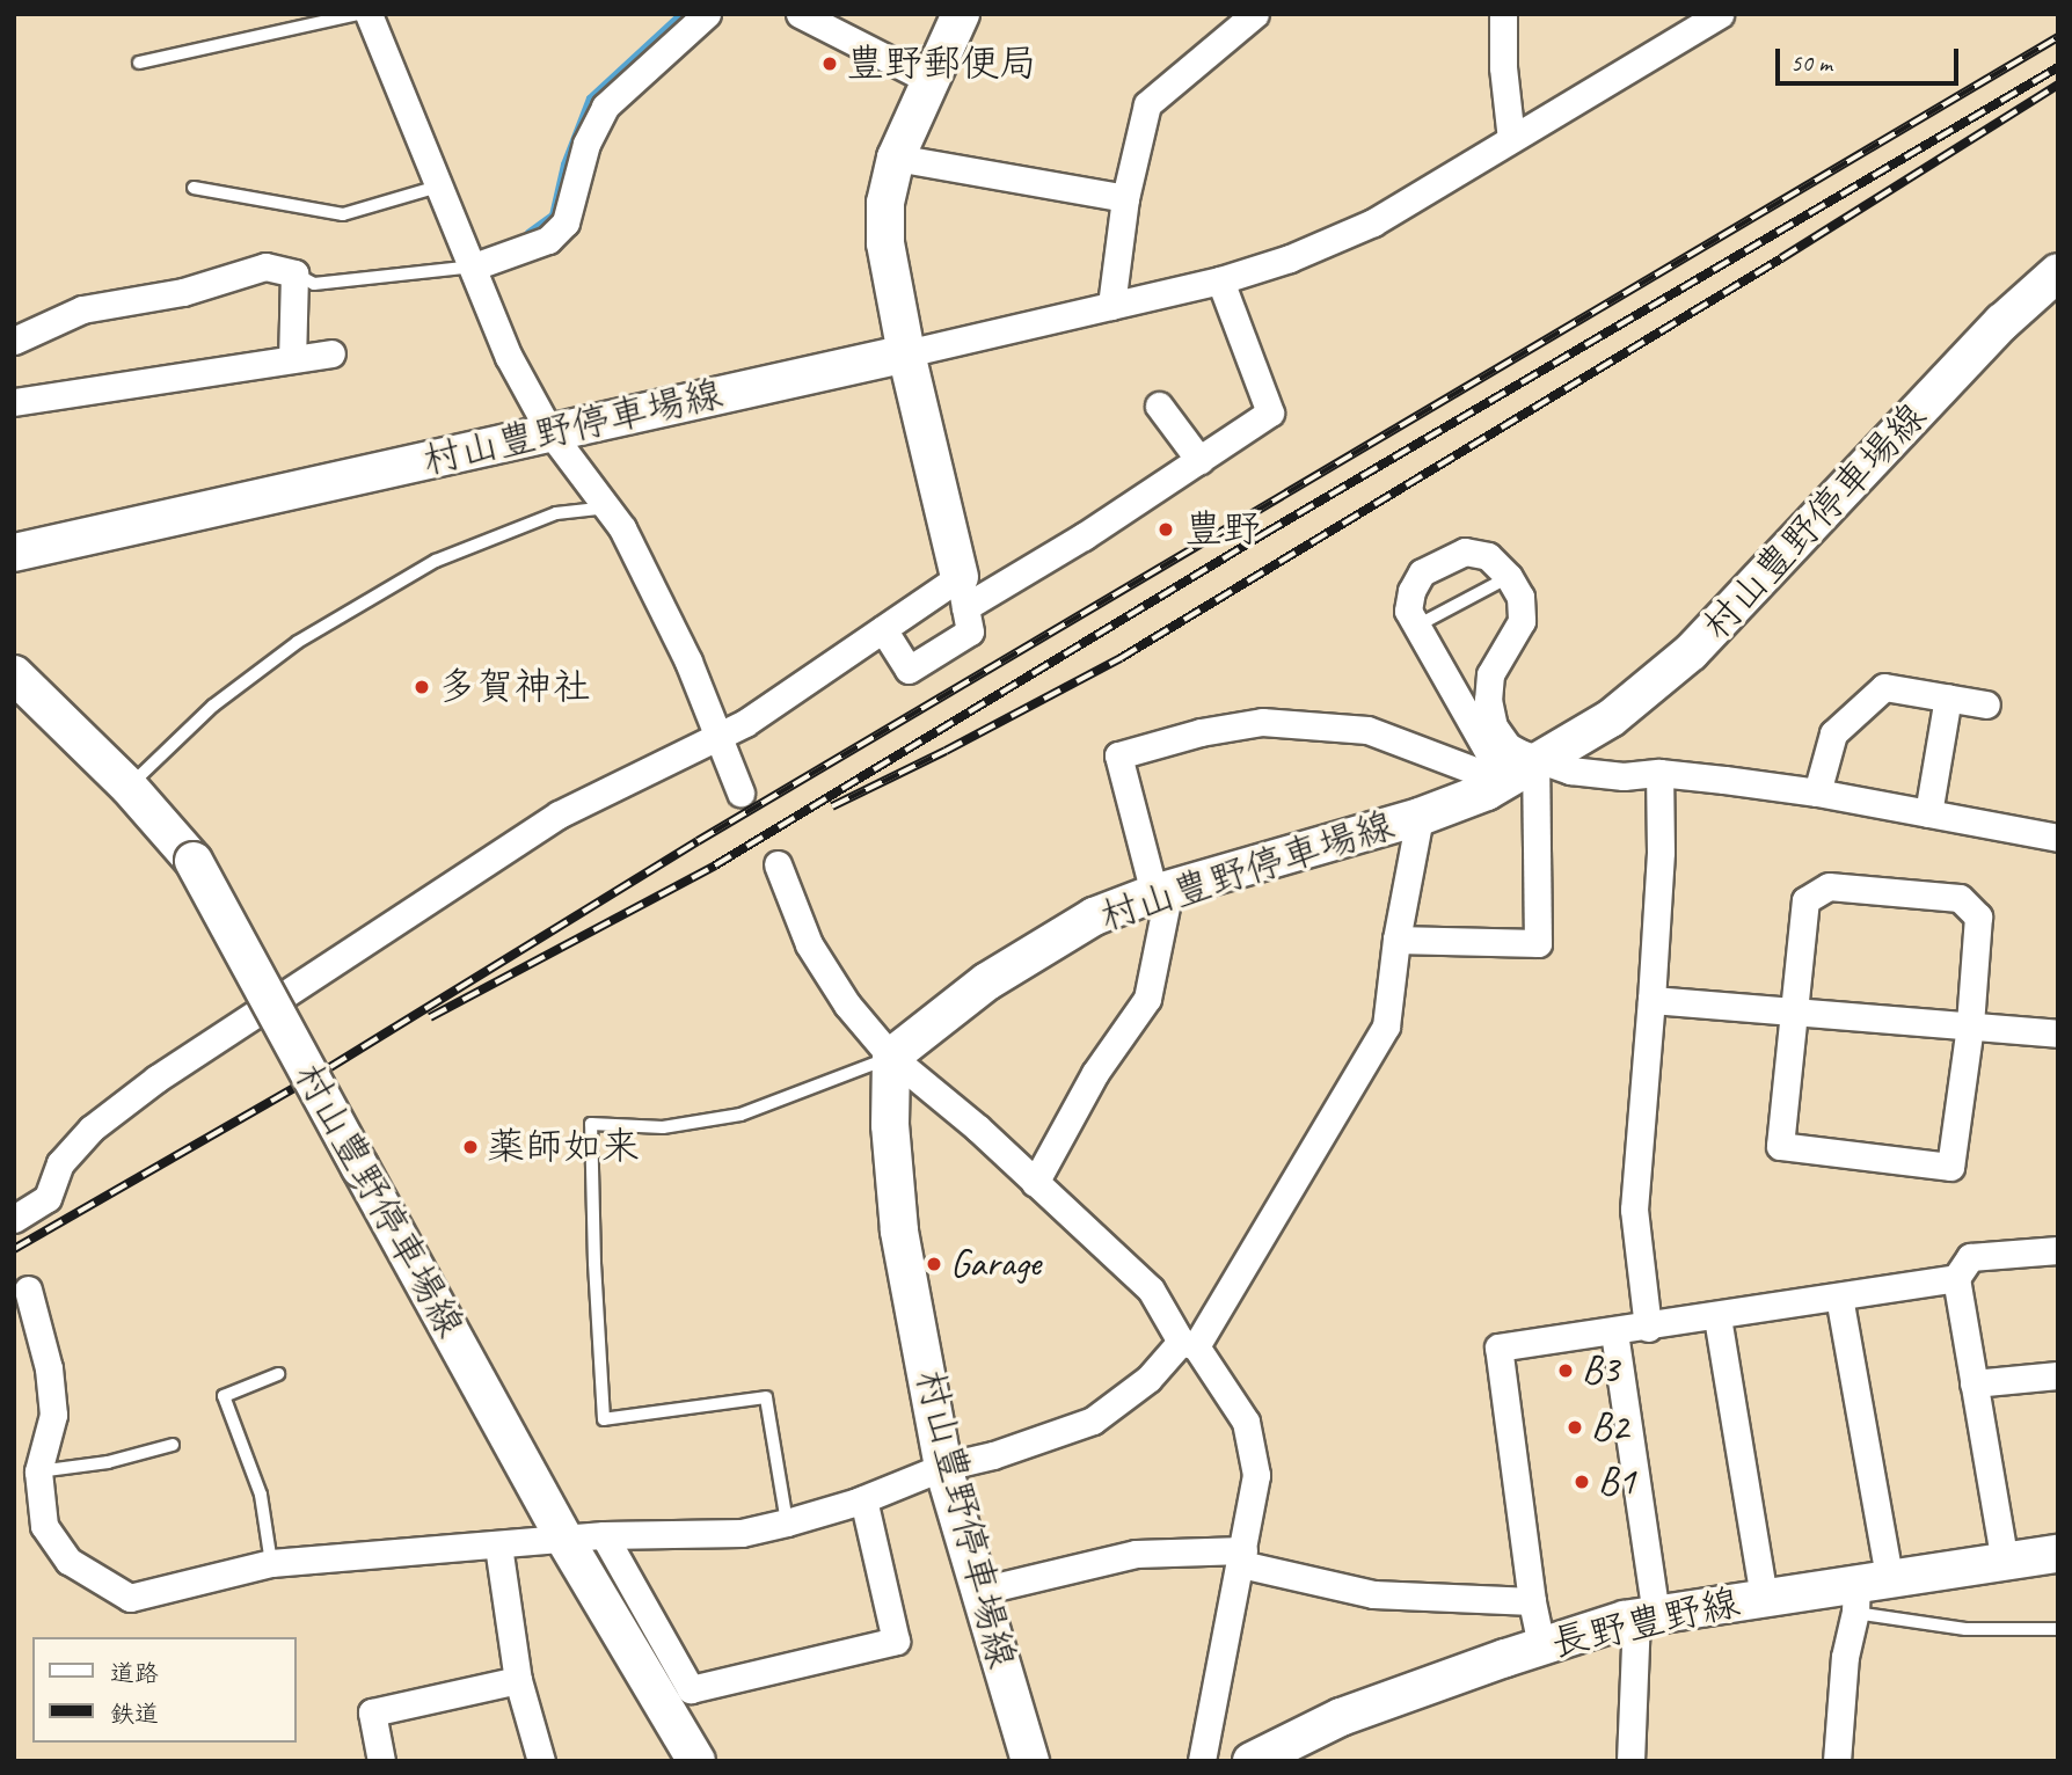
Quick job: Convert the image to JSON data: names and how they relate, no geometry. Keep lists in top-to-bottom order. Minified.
{"streets":{"main road":["村山豊野停車場線","長野豊野線"]},"places":["豊野郵便局","豊野","多賀神社","薬師如来","Garage","B3","B2","B1"],"legend":["道路","鉄道"],"scale_bar":"50 m"}
